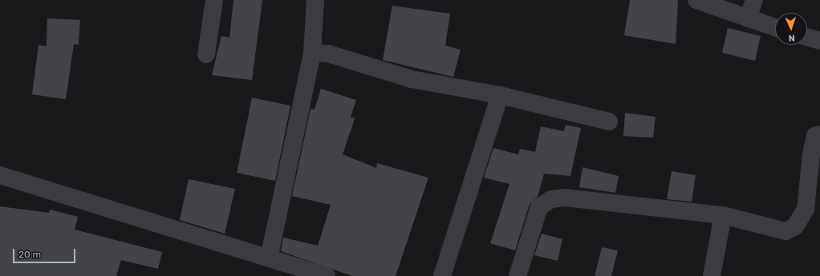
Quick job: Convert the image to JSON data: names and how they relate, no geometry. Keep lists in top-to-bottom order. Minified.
{"scale_bar":"20 m","north":"bottom"}
